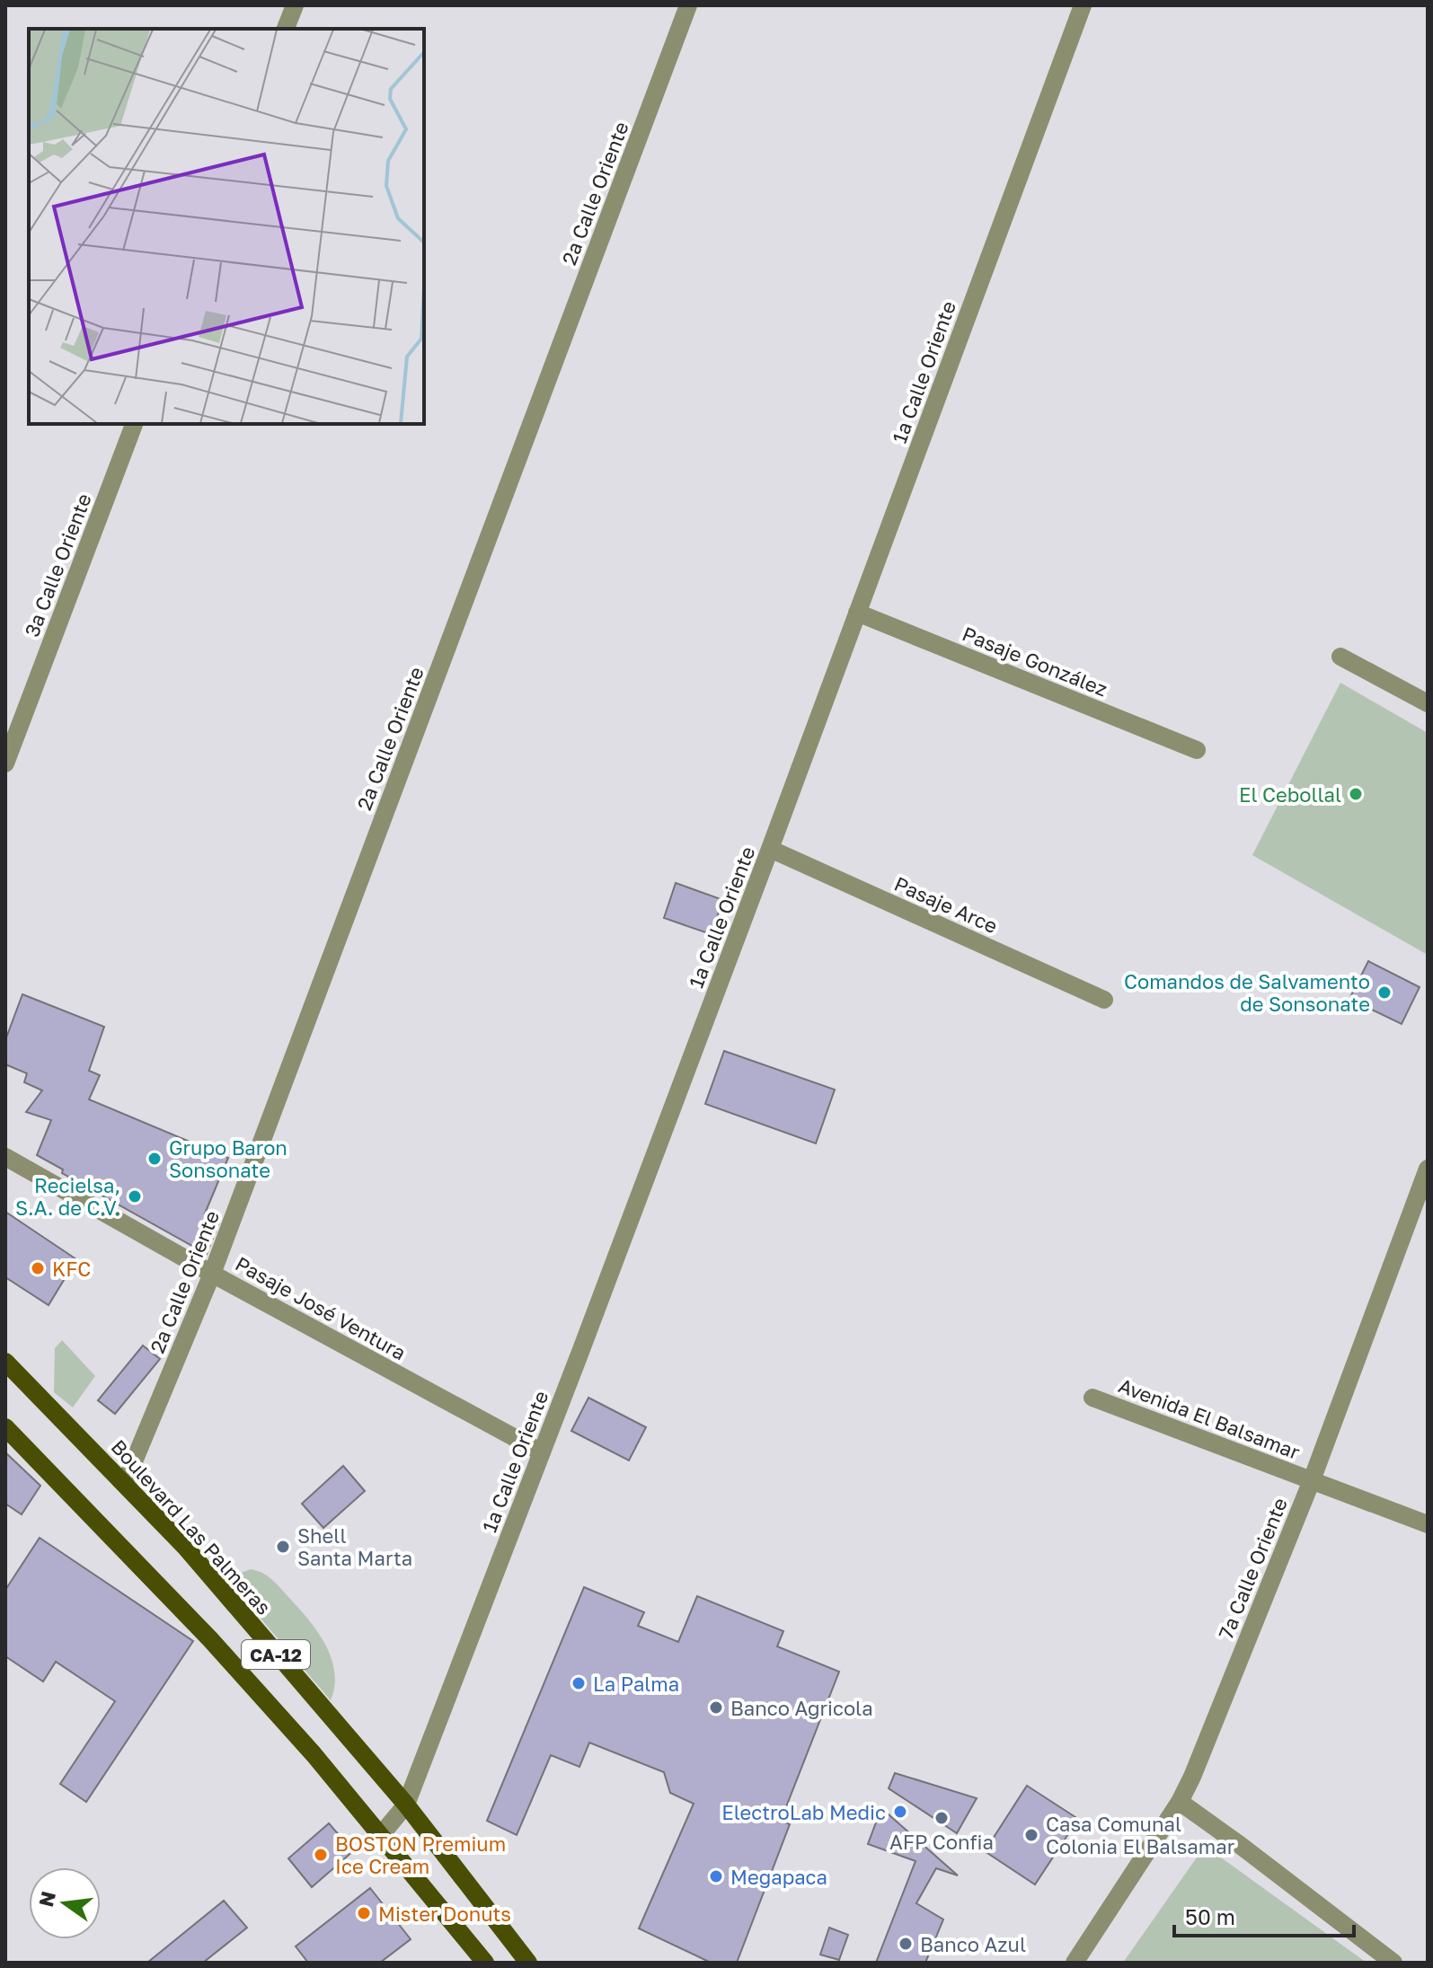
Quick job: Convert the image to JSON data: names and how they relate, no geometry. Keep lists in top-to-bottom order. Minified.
{"streets":{"main road":["Boulevard Las Palmeras","CA-12"],"street":["2a Calle Oriente","1a Calle Oriente","3a Calle Oriente","Pasaje González","Pasaje Arce","Pasaje José Ventura","Avenida El Balsamar","7a Calle Oriente"]},"crossings":[["2a Calle Oriente","Pasaje José Ventura"],["2a Calle Oriente","Boulevard Las Palmeras"],["1a Calle Oriente","Pasaje González"],["1a Calle Oriente","Pasaje Arce"],["1a Calle Oriente","Pasaje José Ventura"],["1a Calle Oriente","Boulevard Las Palmeras"],["Avenida El Balsamar","7a Calle Oriente"]],"places":["El Cebollal","Comandos de Salvamento de Sonsonate","Grupo Baron Sonsonate","Recielsa, S.A. de C.V.","KFC","Shell Santa Marta","La Palma","Banco Agricola","ElectroLab Medic","AFP Confia","Casa Comunal Colonia El Balsamar","BOSTON Premium Ice Cream","Megapaca","Mister Donuts","Banco Azul"],"scale_bar":"50 m","north":"left"}
